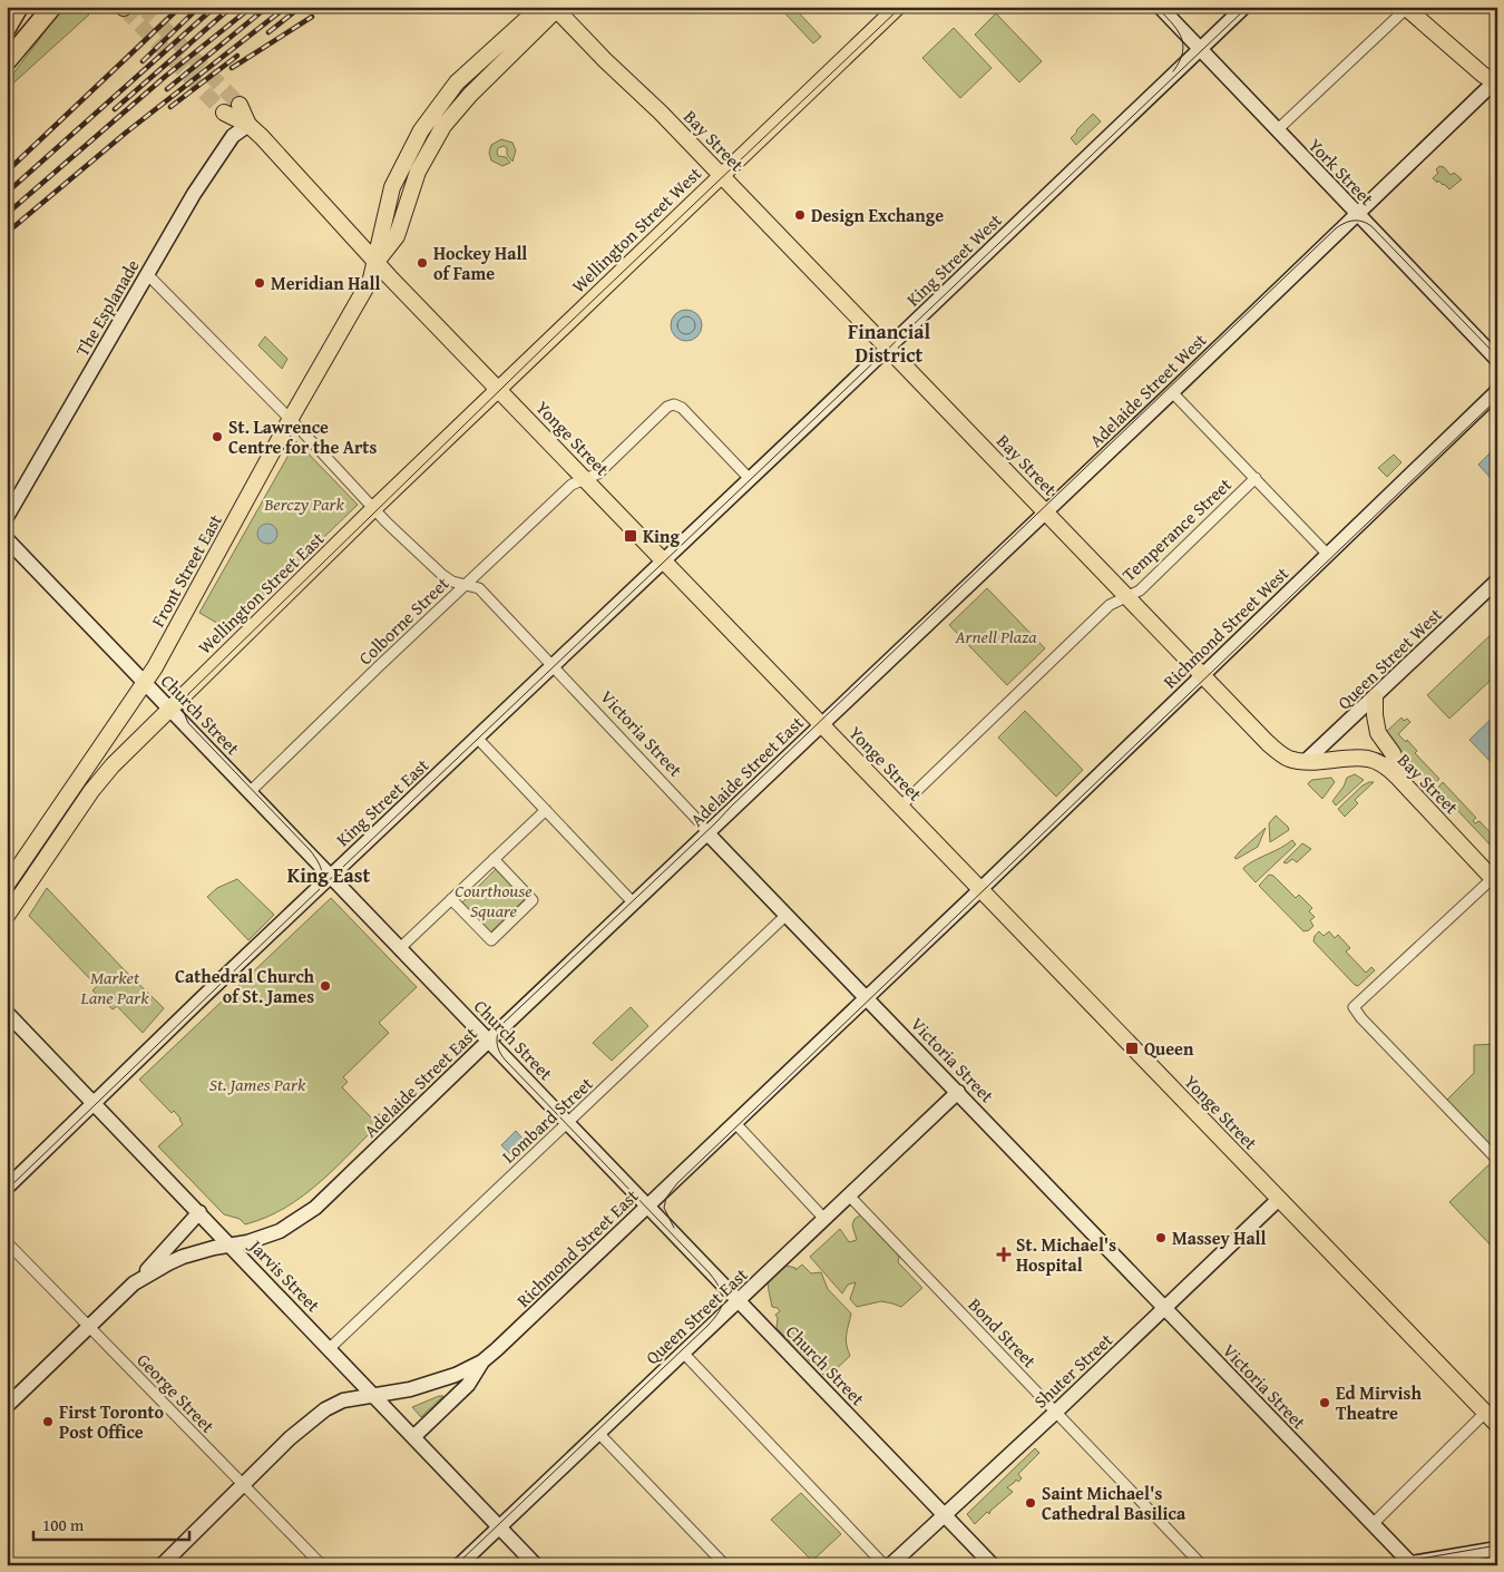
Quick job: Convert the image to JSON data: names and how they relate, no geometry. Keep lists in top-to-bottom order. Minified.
{"streets":{"main road":["Bay Street","York Street","Wellington Street West","King Street West","The Esplanade","Adelaide Street West","Yonge Street","Front Street East","Wellington Street East","Richmond Street West","Queen Street West","Church Street","Victoria Street","Adelaide Street East","King Street East","Richmond Street East","Jarvis Street","Queen Street East","Shuter Street"],"street":["Temperance Street","Colborne Street","Lombard Street","Bond Street","George Street"]},"crossings":[["Bay Street","Wellington Street West"],["Bay Street","King Street West"],["Bay Street","Adelaide Street West"],["Bay Street","Temperance Street"],["Bay Street","Richmond Street West"],["Bay Street","Queen Street West"],["York Street","King Street West"],["York Street","Adelaide Street West"],["Wellington Street West","Yonge Street"],["Wellington Street West","Wellington Street East"],["King Street West","Yonge Street"],["King Street West","Colborne Street"],["King Street West","King Street East"],["The Esplanade","Yonge Street"],["The Esplanade","Victoria Street"],["Adelaide Street West","Yonge Street"],["Adelaide Street West","Adelaide Street East"],["Yonge Street","Temperance Street"],["Yonge Street","Front Street East"],["Yonge Street","Wellington Street East"],["Yonge Street","Colborne Street"],["Yonge Street","Richmond Street West"],["Yonge Street","Adelaide Street East"],["Yonge Street","King Street East"],["Yonge Street","Richmond Street East"],["Yonge Street","Shuter Street"],["Front Street East","Church Street"],["Front Street East","Victoria Street"],["Wellington Street East","Church Street"],["Wellington Street East","Victoria Street"],["Colborne Street","Church Street"],["Colborne Street","Victoria Street"],["Richmond Street West","Richmond Street East"],["Church Street","Adelaide Street East"],["Church Street","King Street East"],["Church Street","Lombard Street"],["Church Street","Richmond Street East"],["Church Street","Queen Street East"],["Church Street","Shuter Street"],["Victoria Street","Adelaide Street East"],["Victoria Street","King Street East"],["Victoria Street","Lombard Street"],["Victoria Street","Richmond Street East"],["Victoria Street","Queen Street East"],["Victoria Street","Shuter Street"],["Adelaide Street East","Jarvis Street"],["Adelaide Street East","George Street"],["King Street East","Jarvis Street"],["Lombard Street","Jarvis Street"],["Richmond Street East","Jarvis Street"],["Richmond Street East","George Street"],["Jarvis Street","Queen Street East"],["Queen Street East","Bond Street"],["Bond Street","Shuter Street"]],"districts":["Financial District","King East"],"parks":["Berczy Park","Arnell Plaza","Courthouse Square","Market Lane Park","St. James Park"],"places":{"other":["Design Exchange","Hockey Hall of Fame","Meridian Hall","St. Lawrence Centre for the Arts","Cathedral Church of St. James","Massey Hall","Ed Mirvish Theatre","First Toronto Post Office","Saint Michael's Cathedral Basilica"],"transit":["King","Queen"],"health":["St. Michael's Hospital"]},"scale_bar":"100 m"}
